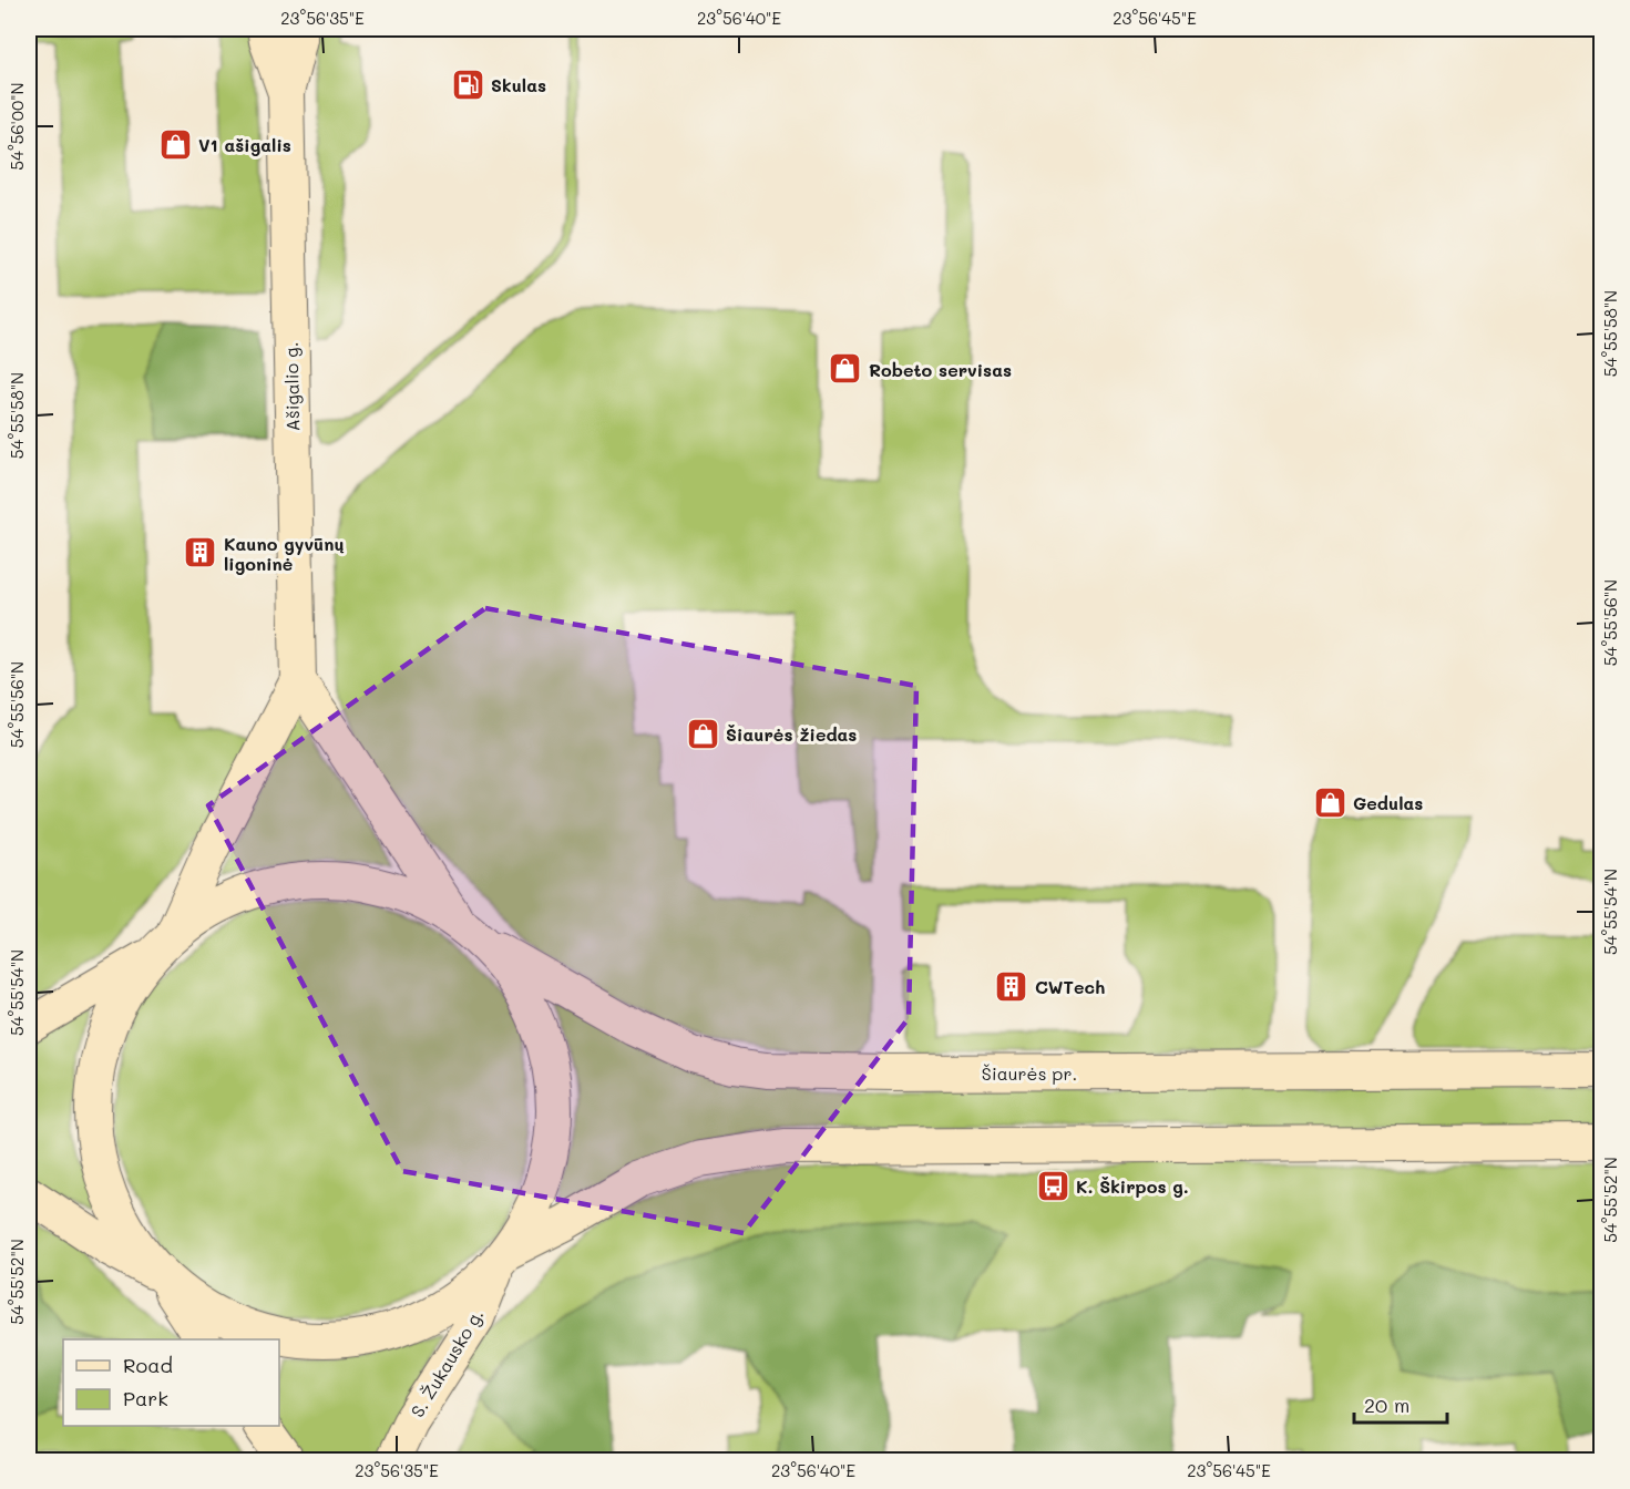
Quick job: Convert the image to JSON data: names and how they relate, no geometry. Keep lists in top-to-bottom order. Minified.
{"streets":{"main road":["Ašigalio g.","Šiaurės pr.","S. Žukausko g."]},"places":{"fuel station":["Skulas"],"shop":["V1 ašigalis","Robeto servisas","Šiaurės žiedas","Gedulas"],"building":["Kauno gyvūnų ligoninė","CWTech"],"bus stop":["K. Škirpos g."]},"legend":["Road","Park"],"scale_bar":"20 m","coordinates":["23°56'35\"E","23°56'40\"E","23°56'45\"E","54°56'00\"N","54°55'58\"N","54°55'56\"N","54°55'54\"N","54°55'52\"N"]}
